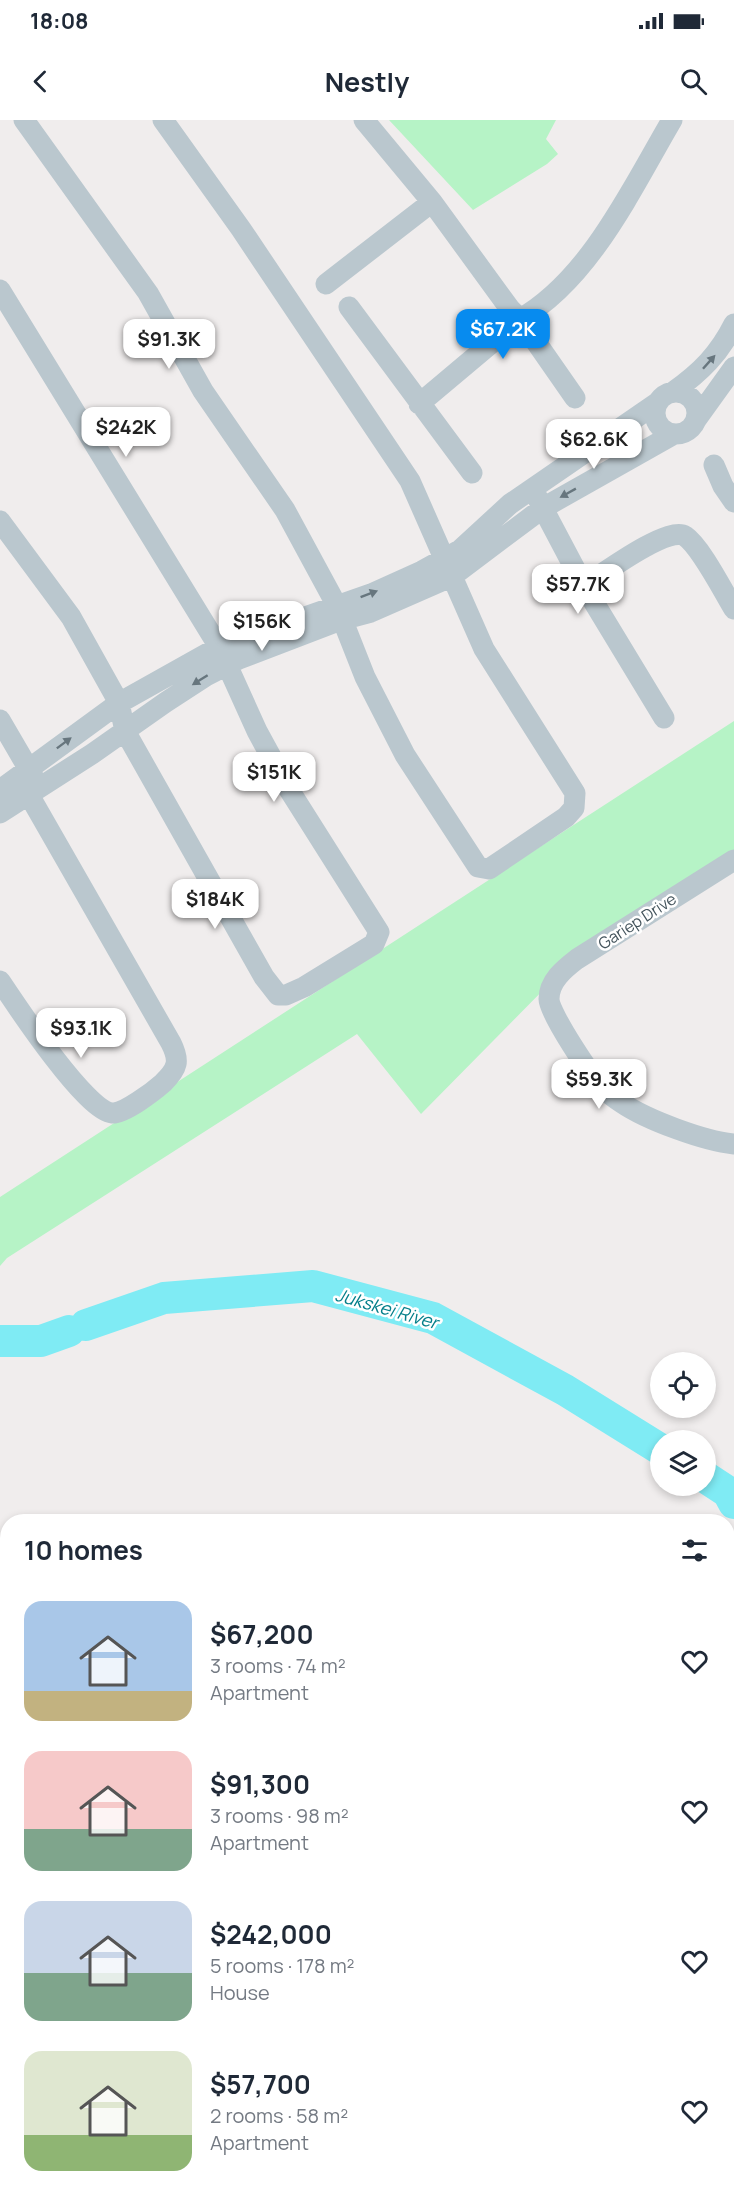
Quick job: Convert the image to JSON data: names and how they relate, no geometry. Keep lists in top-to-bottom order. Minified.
{"streets":{"street":["Gariep Drive"]},"water":["Jukskei River"],"page":{"status":"18:08","header":"Nestly","price":["$67.2K","$91.3K","$242K","$62.6K","$57.7K","$156K","$151K","$184K","$93.1K","$59.3K"],"heading":"10 homes","list":[{"name":"$67,200","note":"3 rooms · 74 m² · Apartment"},{"name":"$91,300","note":"3 rooms · 98 m² · Apartment"},{"name":"$242,000","note":"5 rooms · 178 m² · House"},{"name":"$57,700","note":"2 rooms · 58 m² · Apartment"}]}}
